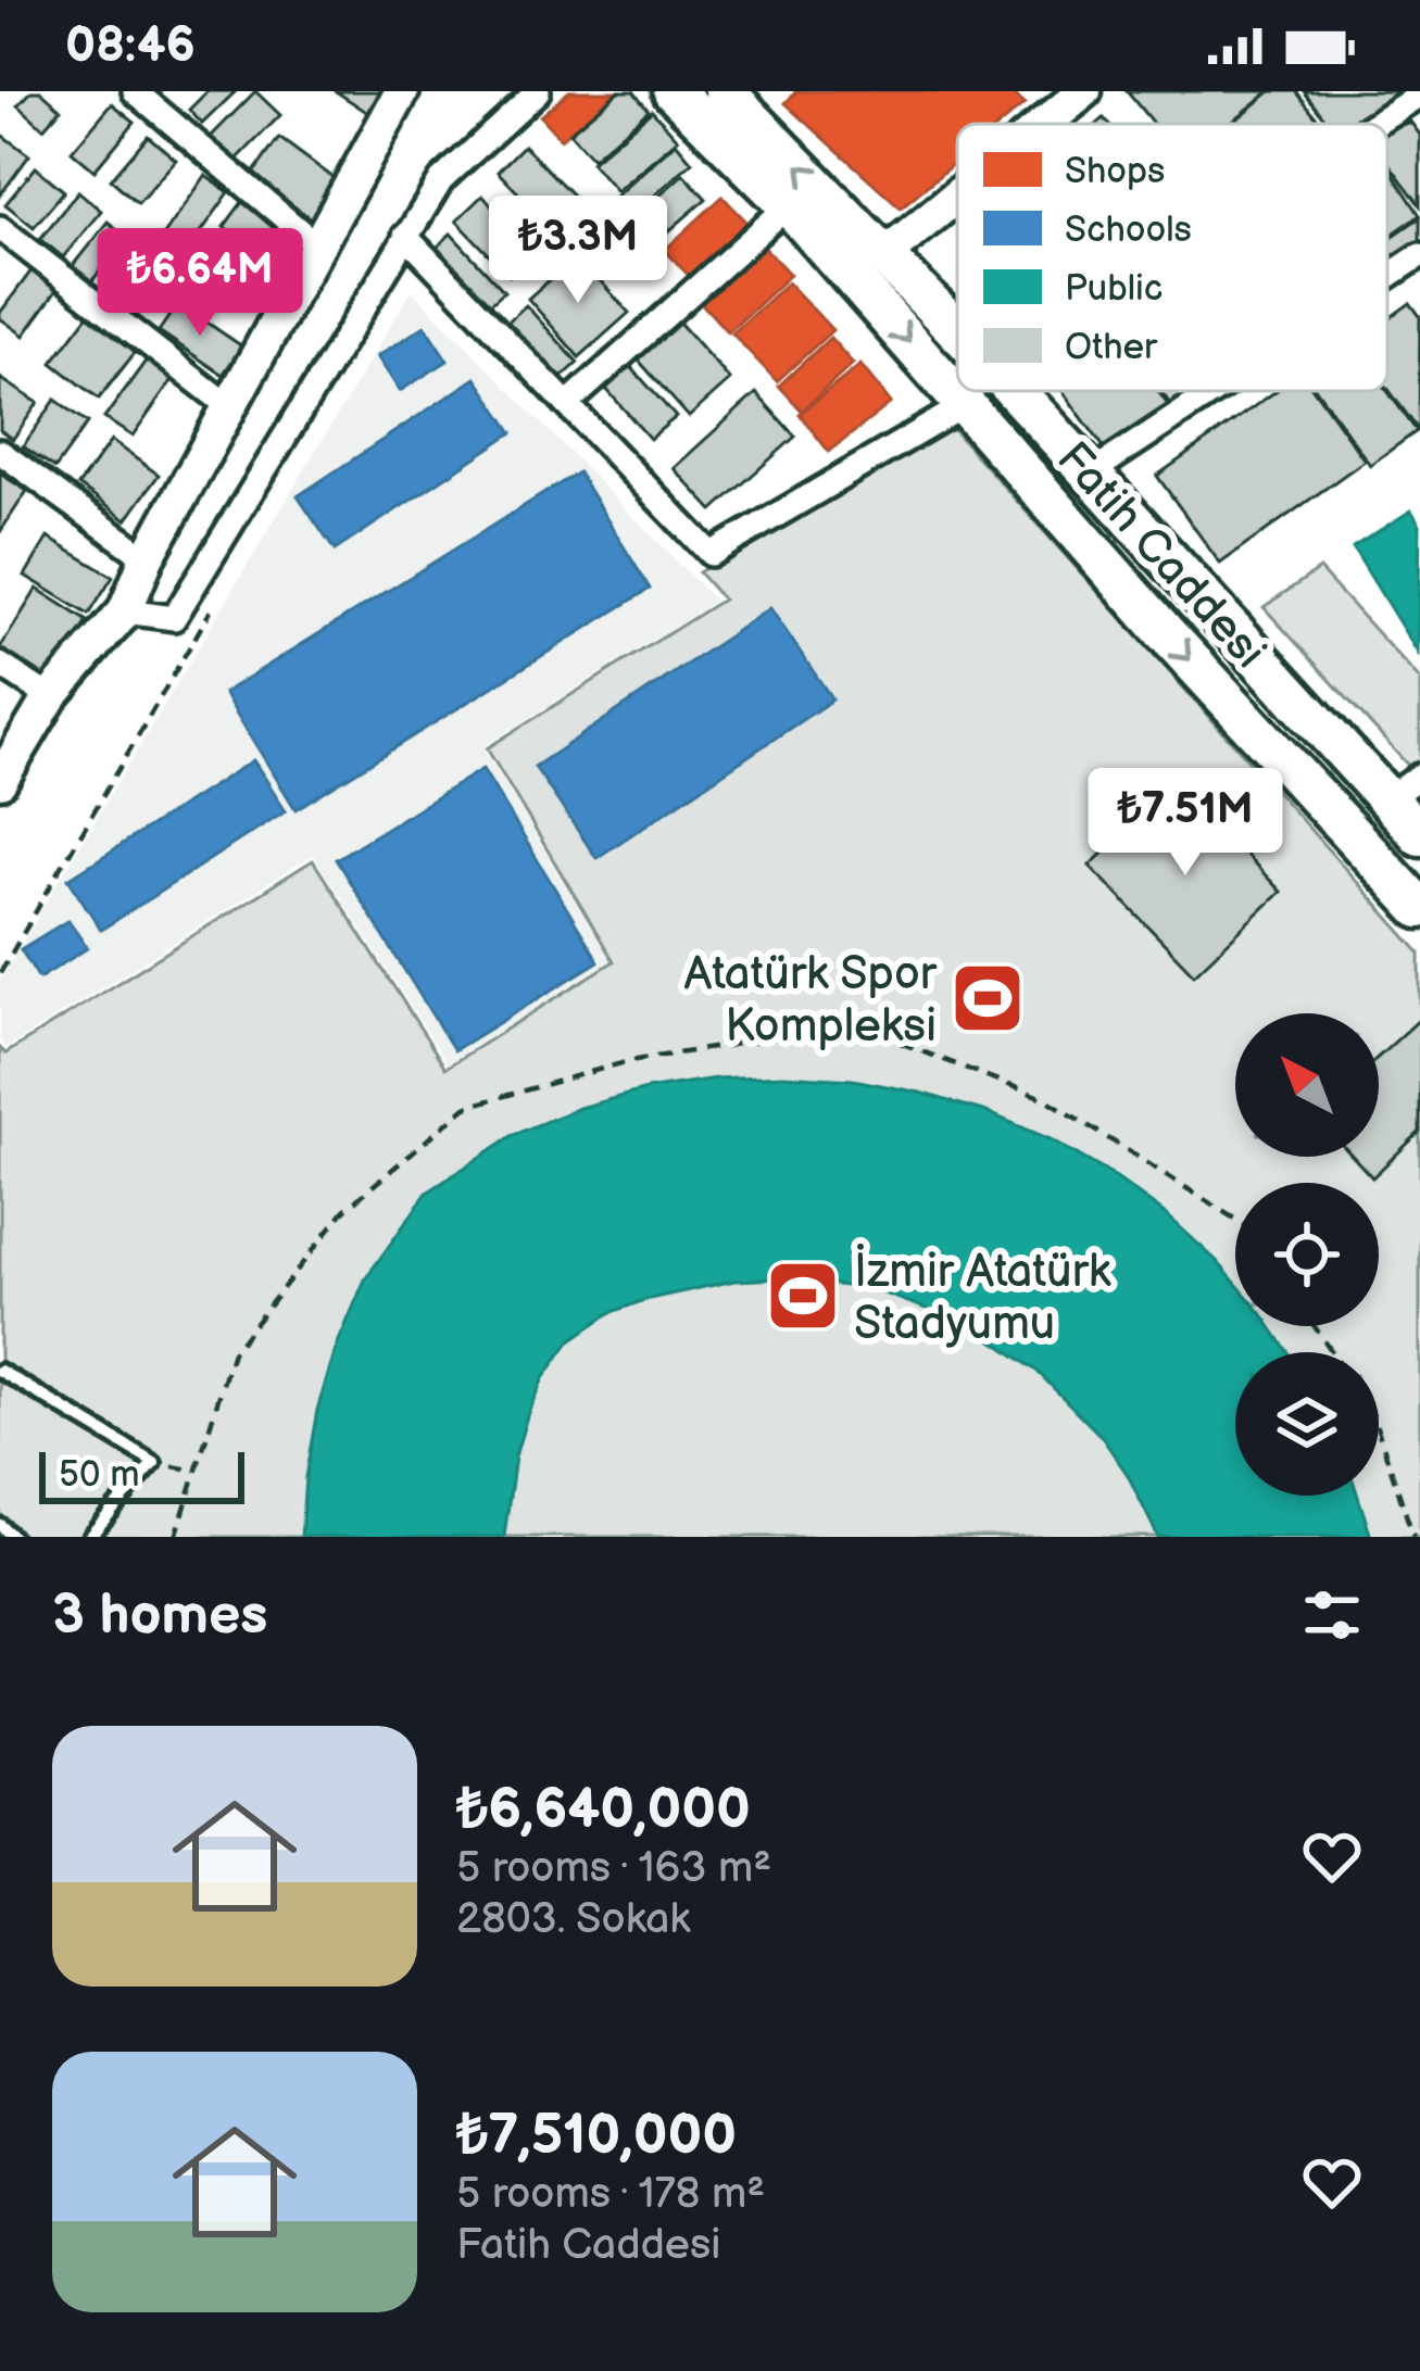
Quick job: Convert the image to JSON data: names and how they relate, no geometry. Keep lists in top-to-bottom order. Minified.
{"streets":{"main road":["Fatih Caddesi"]},"places":{"sports":["Atatürk Spor Kompleksi","İzmir Atatürk Stadyumu"]},"legend":["Shops","Schools","Public","Other"],"scale_bar":"50 m","north":"top left","page":{"status":"08:46","price":["₺3.3M","₺6.64M","₺7.51M"],"scale":"50 m","heading":"3 homes","list":[{"name":"₺6,640,000","note":"5 rooms · 163 m² · 2803. Sokak"},{"name":"₺7,510,000","note":"5 rooms · 178 m² · Fatih Caddesi"}]}}
